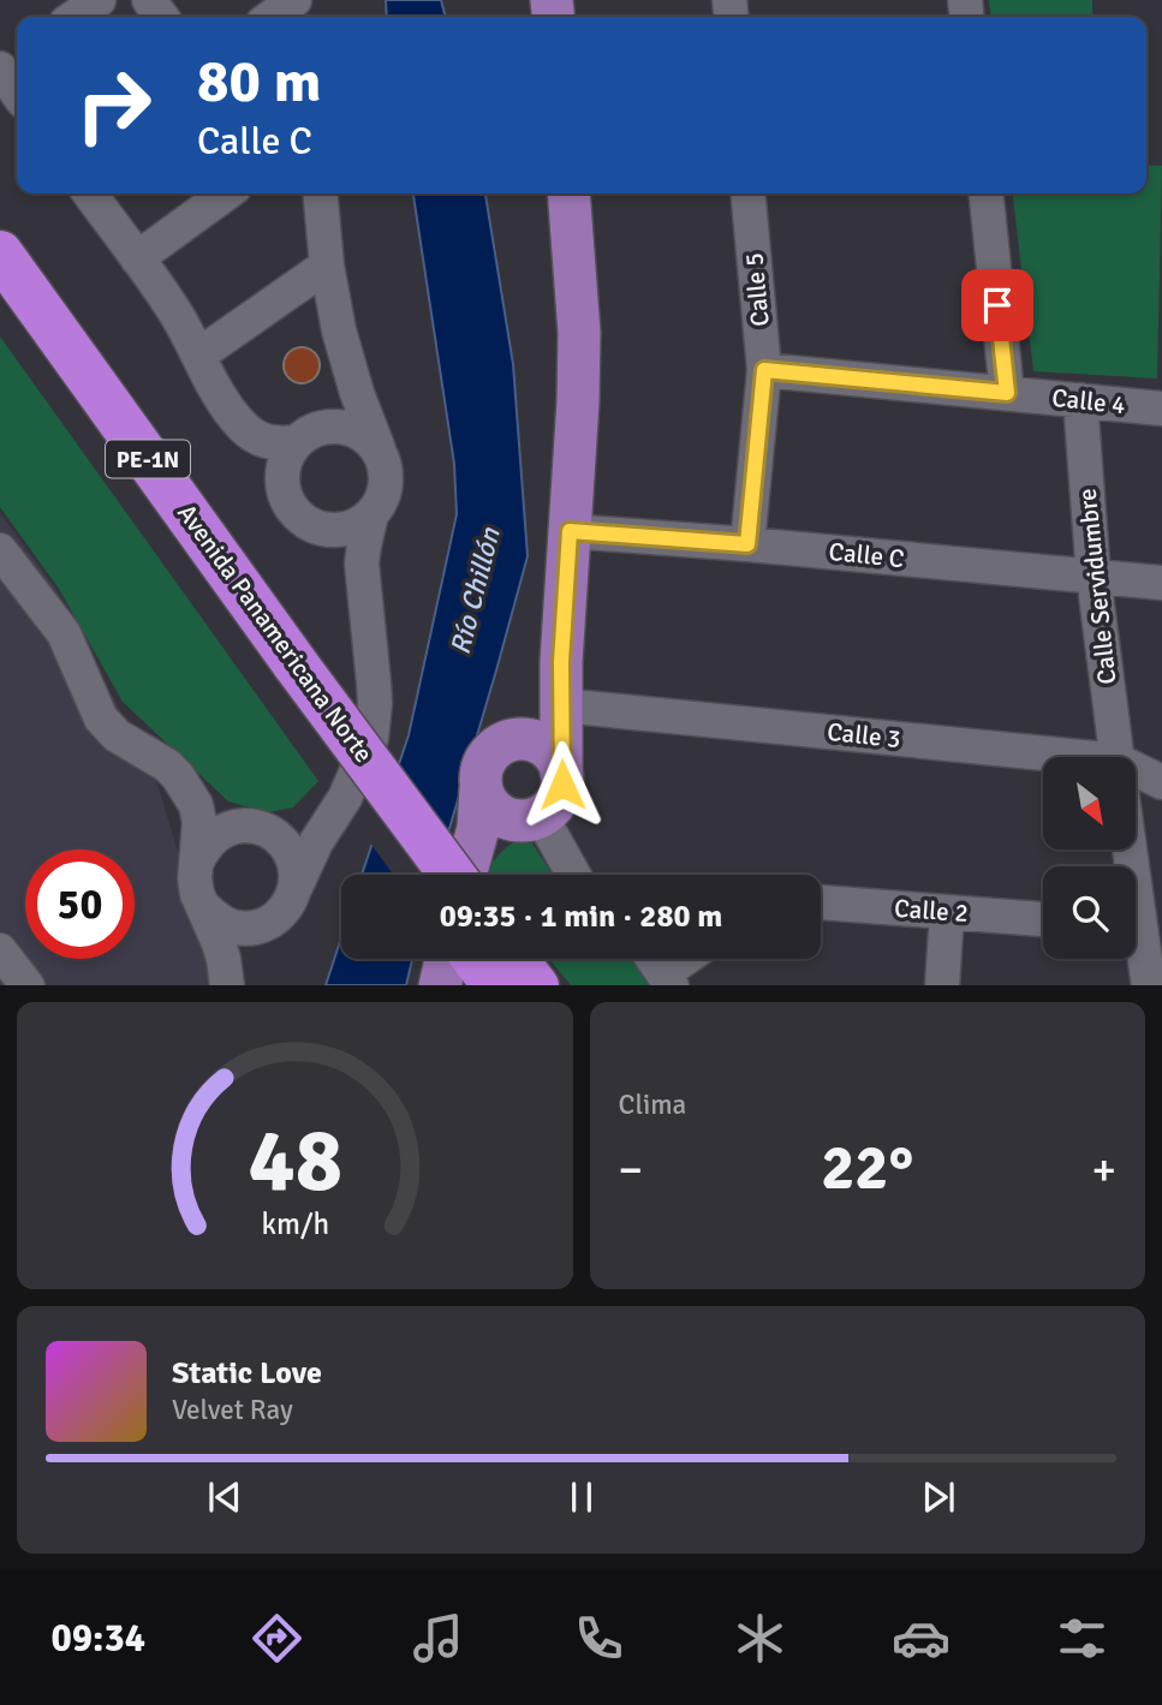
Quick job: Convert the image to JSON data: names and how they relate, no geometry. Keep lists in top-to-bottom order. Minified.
{"streets":{"highway":["PE-1N","Avenida Panamericana Norte"],"street":["Calle 5","Calle 4","Calle C","Calle Servidumbre","Calle 3","Calle 2"]},"crossings":[["Calle 5","Calle 4"],["Calle 5","Calle C"],["Calle 4","Calle Servidumbre"],["Calle C","Calle Servidumbre"]],"water":["Río Chillón"],"north":"bottom right","page":{"turn":["80 m","Calle C"],"limit":"50","trip":"09:35 · 1 min · 280 m","tile":"Clima","heat":["−","22°","+"],"song":["Static Love","Velvet Ray"],"tabs":"09:34","gauge":["48","km/h"]}}
